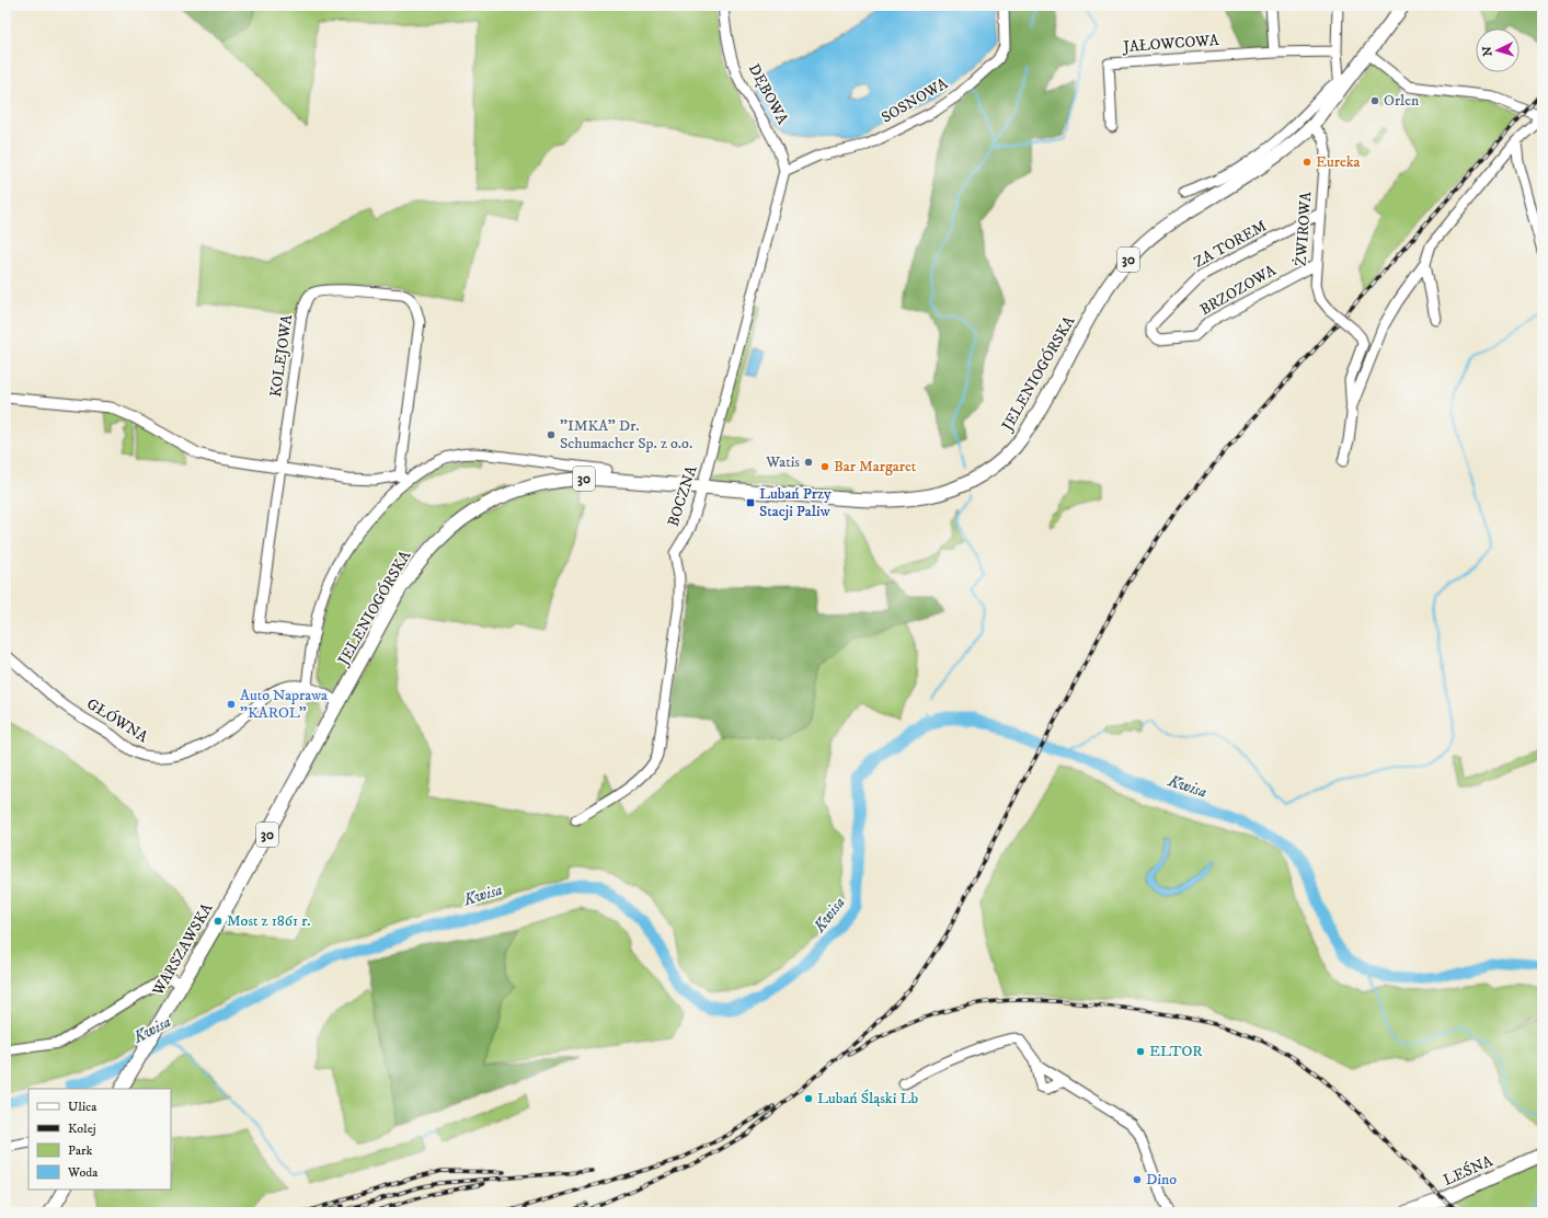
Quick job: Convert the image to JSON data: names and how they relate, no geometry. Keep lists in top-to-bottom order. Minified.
{"streets":{"main road":["30","JELENIOGÓRSKA","WARSZAWSKA","LEŚNA"],"street":["JAŁOWCOWA","DĘBOWA","SOSNOWA","ŻWIROWA","ZA TOREM","BRZOZOWA","KOLEJOWA","BOCZNA","GŁÓWNA"]},"crossings":[["DĘBOWA","SOSNOWA"],["DĘBOWA","BOCZNA"],["SOSNOWA","BOCZNA"],["ŻWIROWA","ZA TOREM"],["ŻWIROWA","BRZOZOWA"],["ŻWIROWA","JELENIOGÓRSKA"],["ZA TOREM","BRZOZOWA"],["30","JELENIOGÓRSKA"],["JELENIOGÓRSKA","BOCZNA"],["JELENIOGÓRSKA","GŁÓWNA"],["JELENIOGÓRSKA","WARSZAWSKA"]],"water":["Kwisa"],"places":{"other":["Orlen","Eureka","\"IMKA\" Dr. Schumacher Sp. z o.o.","Watis","Bar Margaret","Auto Naprawa \"KAROL\"","Most z 1861 r.","ELTOR","Lubań Śląski Lb","Dino"],"transit":["Lubań Przy Stacji Paliw"]},"legend":["Ulica","Kolej","Park","Woda"],"north":"left"}
